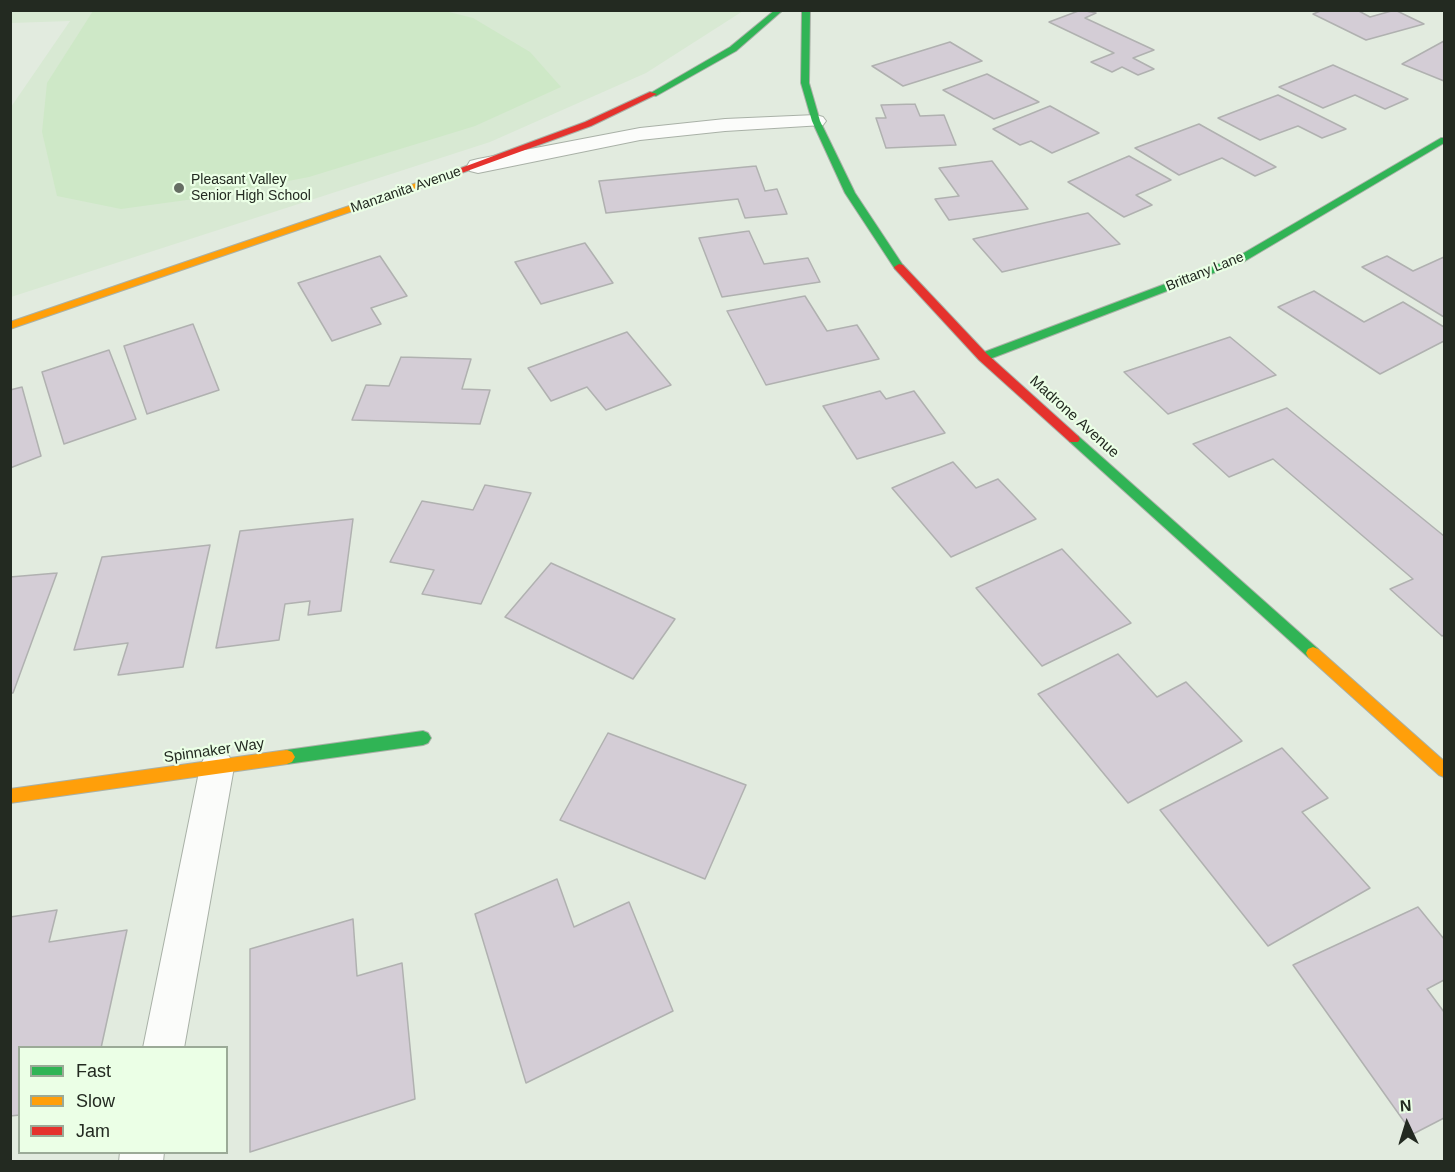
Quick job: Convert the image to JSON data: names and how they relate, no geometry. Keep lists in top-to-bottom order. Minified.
{"streets":{"street":["Manzanita Avenue","Brittany Lane","Madrone Avenue","Spinnaker Way"]},"crossings":[["Brittany Lane","Madrone Avenue"]],"places":["Pleasant Valley Senior High School"],"legend":["Fast","Slow","Jam"],"north":"top"}
